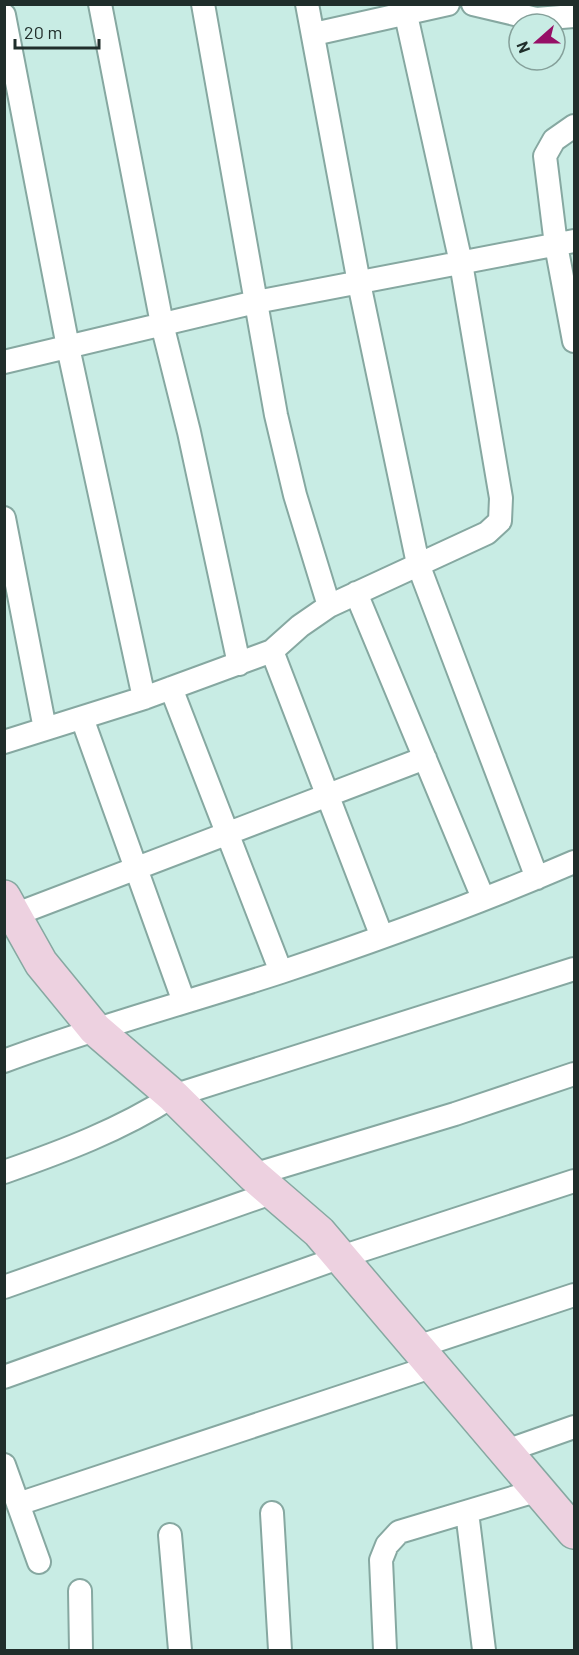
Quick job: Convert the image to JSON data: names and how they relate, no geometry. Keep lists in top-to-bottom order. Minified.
{"scale_bar":"20 m","north":"left"}
